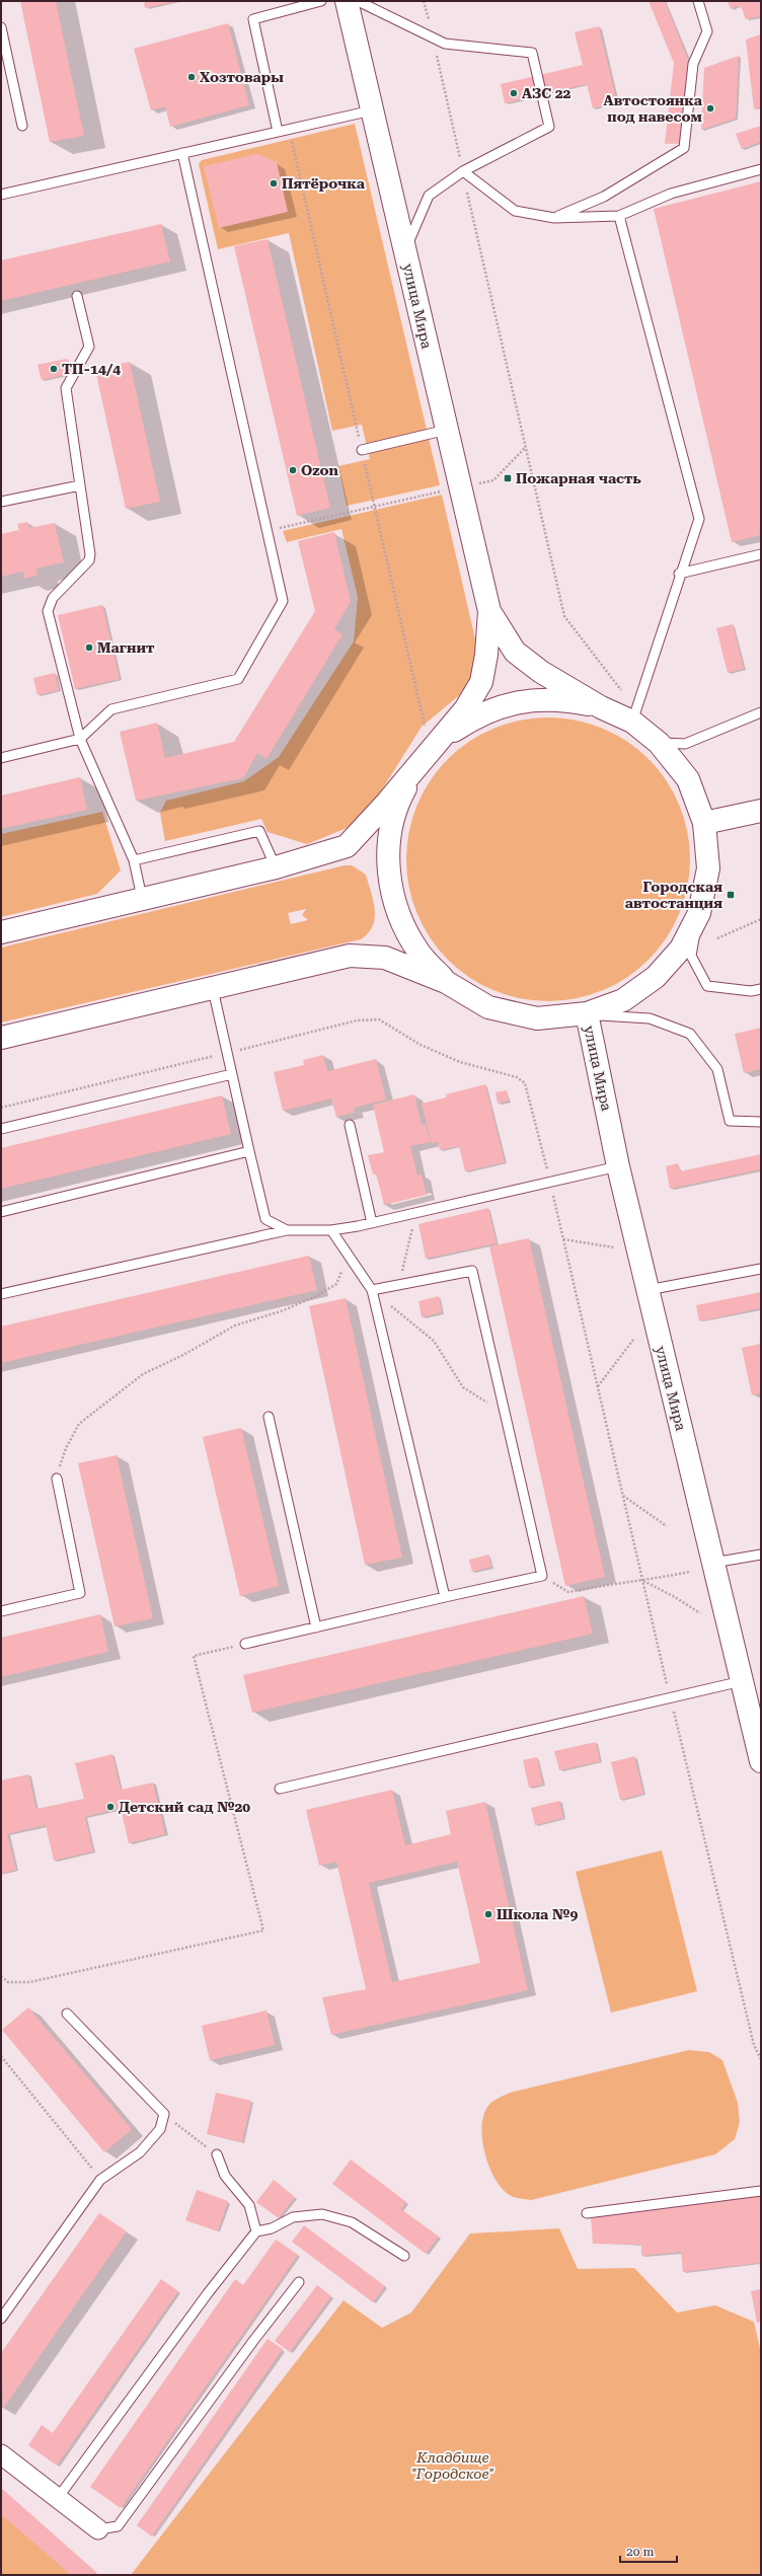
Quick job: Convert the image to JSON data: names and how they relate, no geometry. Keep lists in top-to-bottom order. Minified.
{"streets":{"main road":["улица Мира"]},"parks":["Кладбище \"Городское\""],"places":{"other":["Хозтовары","АЗС 22","Автостоянка под навесом","Пятёрочка","ТП-14/4","Ozon","Магнит","Детский сад №20","Школа №9"],"transit":["Пожарная часть","Городская автостанция"]},"scale_bar":"20 m"}
